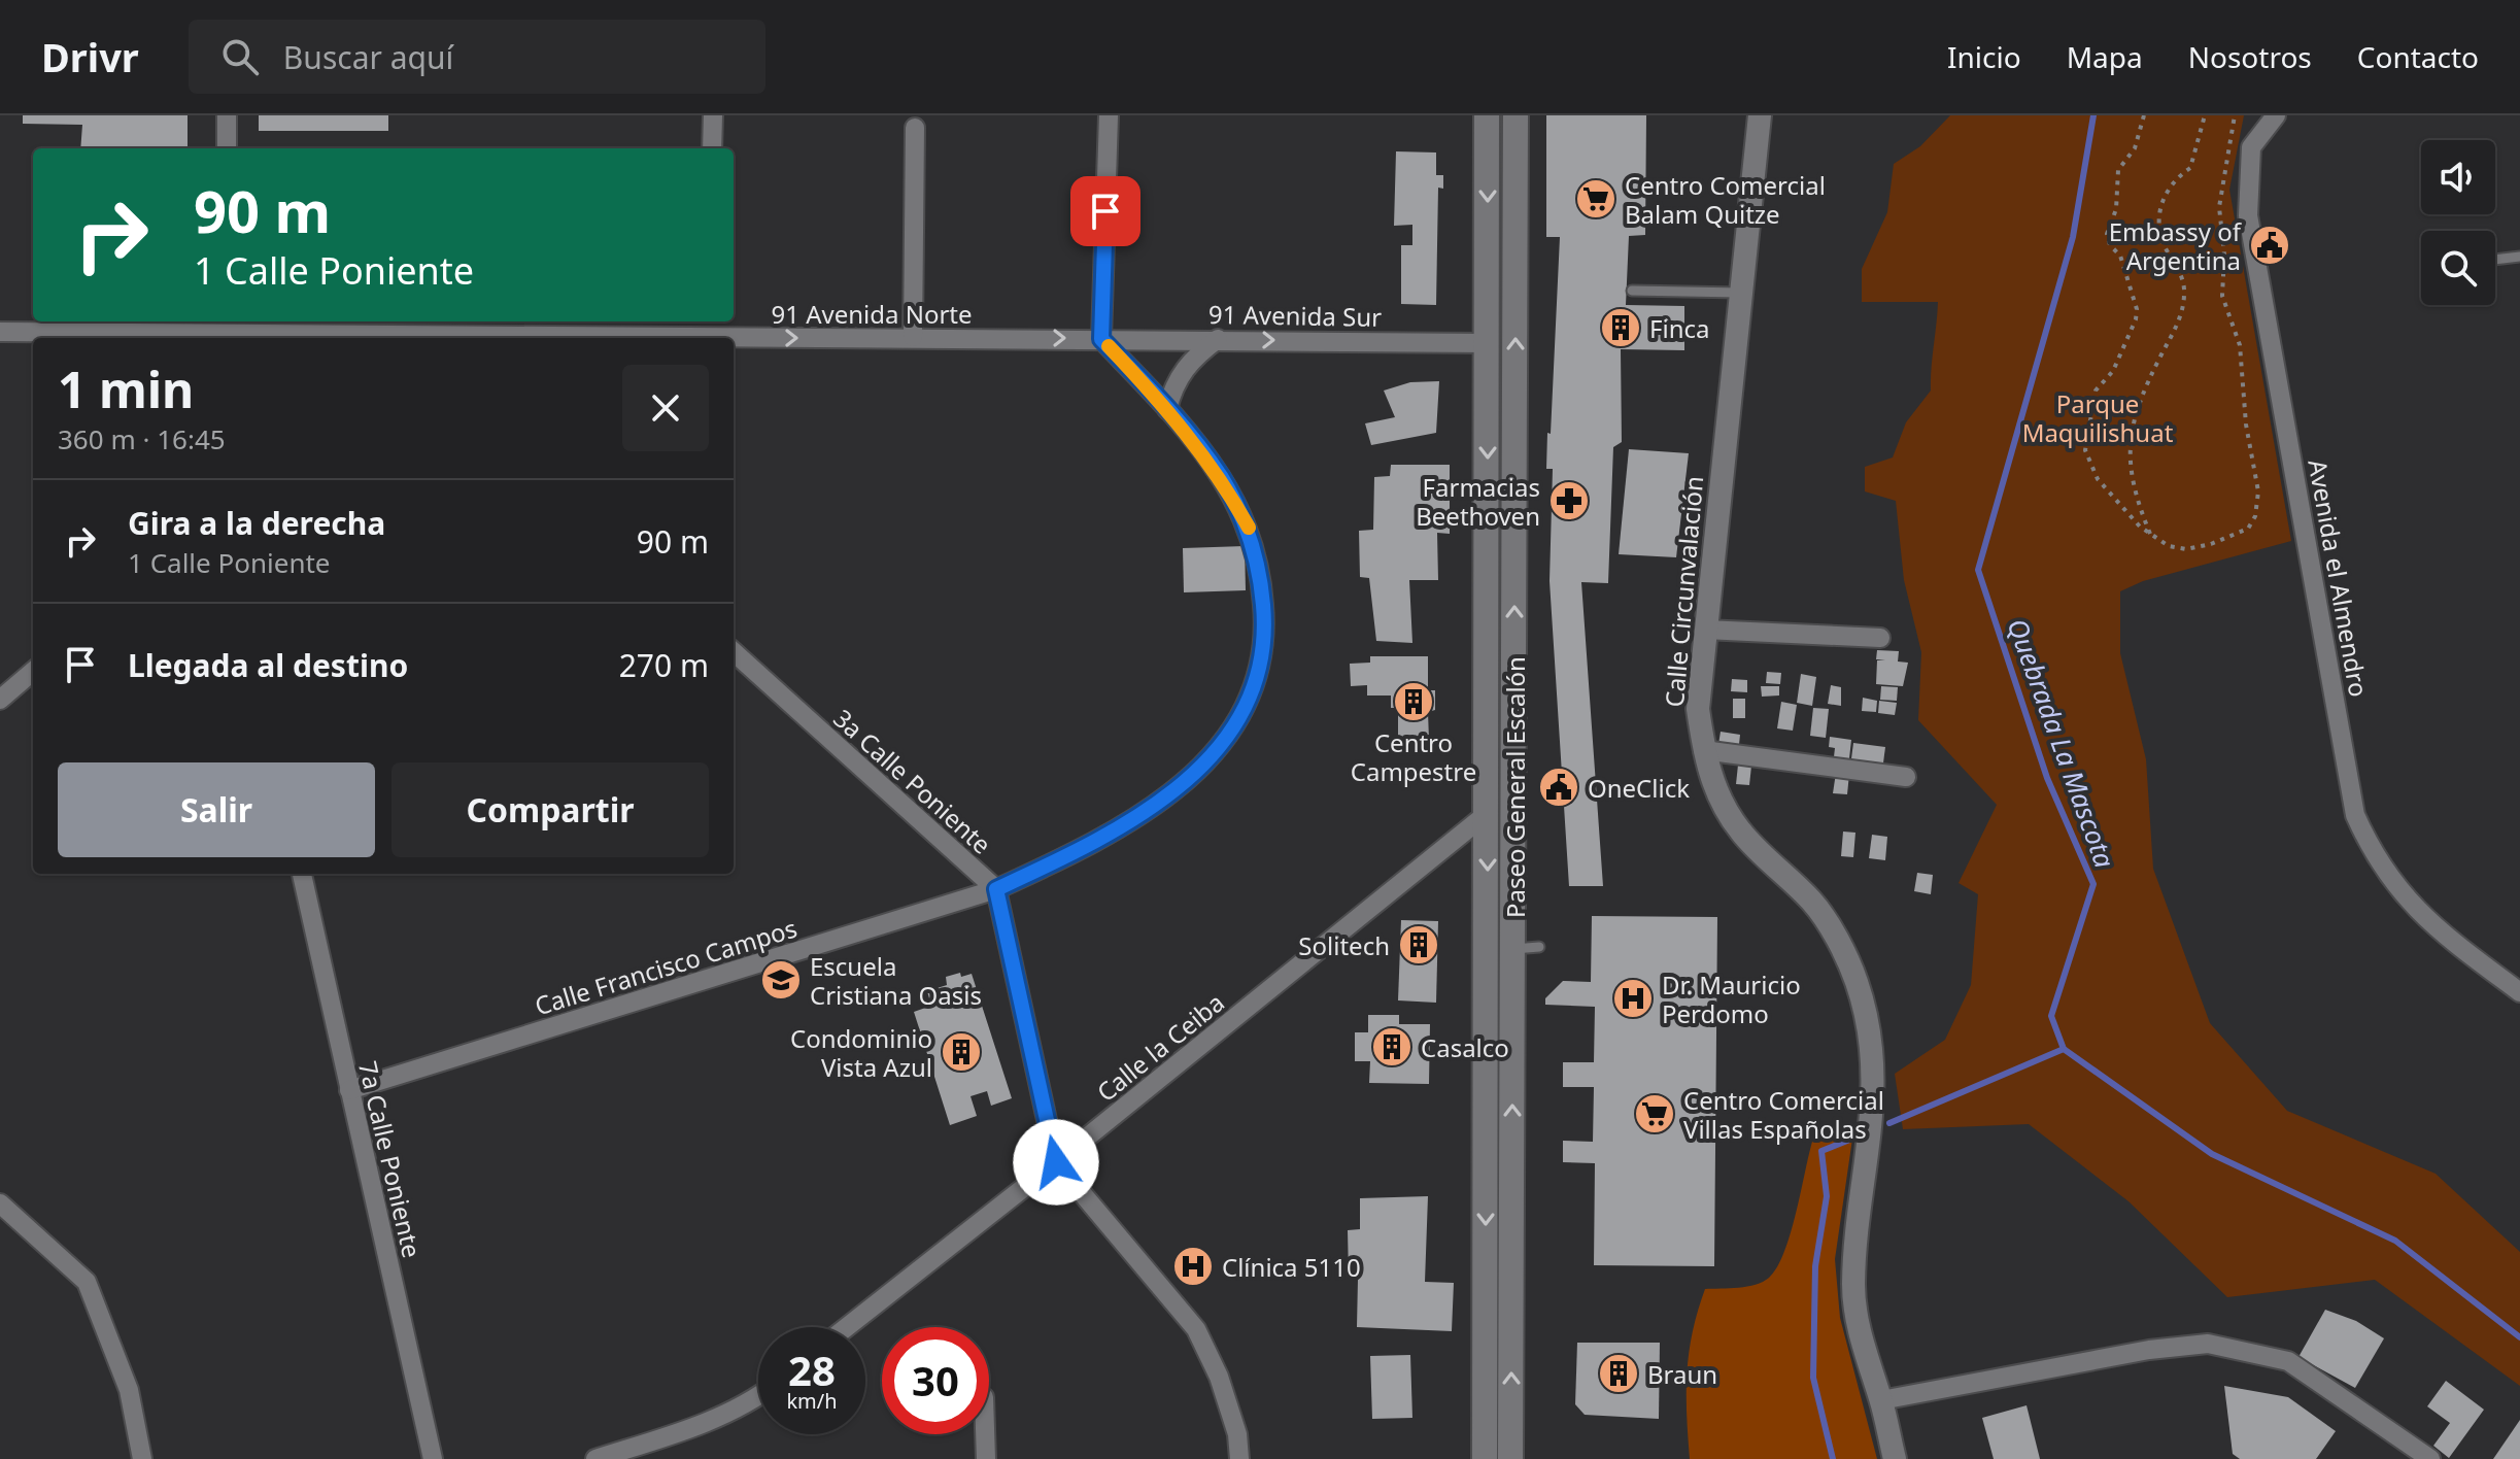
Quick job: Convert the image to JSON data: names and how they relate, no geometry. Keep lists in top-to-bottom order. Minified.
{"streets":{"main road":["Paseo General Escalón"],"street":["91 Avenida Norte","91 Avenida Sur","Avenida el Almendro","Calle Circunvalación","3a Calle Poniente","Calle Francisco Campos","Calle la Ceiba","7a Calle Poniente"]},"crossings":[["91 Avenida Norte","91 Avenida Sur"],["91 Avenida Norte","Calle Francisco Campos"],["91 Avenida Sur","Paseo General Escalón"],["91 Avenida Sur","Calle Francisco Campos"],["3a Calle Poniente","Calle Francisco Campos"],["3a Calle Poniente","Calle la Ceiba"],["Paseo General Escalón","Calle la Ceiba"],["Calle Francisco Campos","7a Calle Poniente"]],"one_way":["91 Avenida Norte","91 Avenida Sur"],"water":["Quebrada La Mascota"],"parks":["Parque Maquilishuat"],"places":{"supermarket":["Centro Comercial Balam Quitze","Centro Comercial Villas Españolas"],"public building":["Embassy of Argentina","OneClick"],"building":["Finca","Centro Campestre","Solitech","Casalco","Condominio Vista Azul","Braun"],"pharmacy":["Farmacias Beethoven"],"school or university":["Escuela Cristiana Oasis"],"hospital":["Dr. Mauricio Perdomo","Clínica 5110"]},"page":{"header":"Drivr","search":"Buscar aquí","nav":["Inicio","Mapa","Nosotros","Contacto"],"turn":["90 m","1 Calle Poniente"],"heading":["1 min","360 m · 16:45"],"list":[{"name":"Gira a la derecha","note":"1 Calle Poniente","value":"90 m"},{"name":"Llegada al destino","value":"270 m"}],"buttons":["Salir","Compartir"],"speed":"28 km/h","limit":"30"}}
